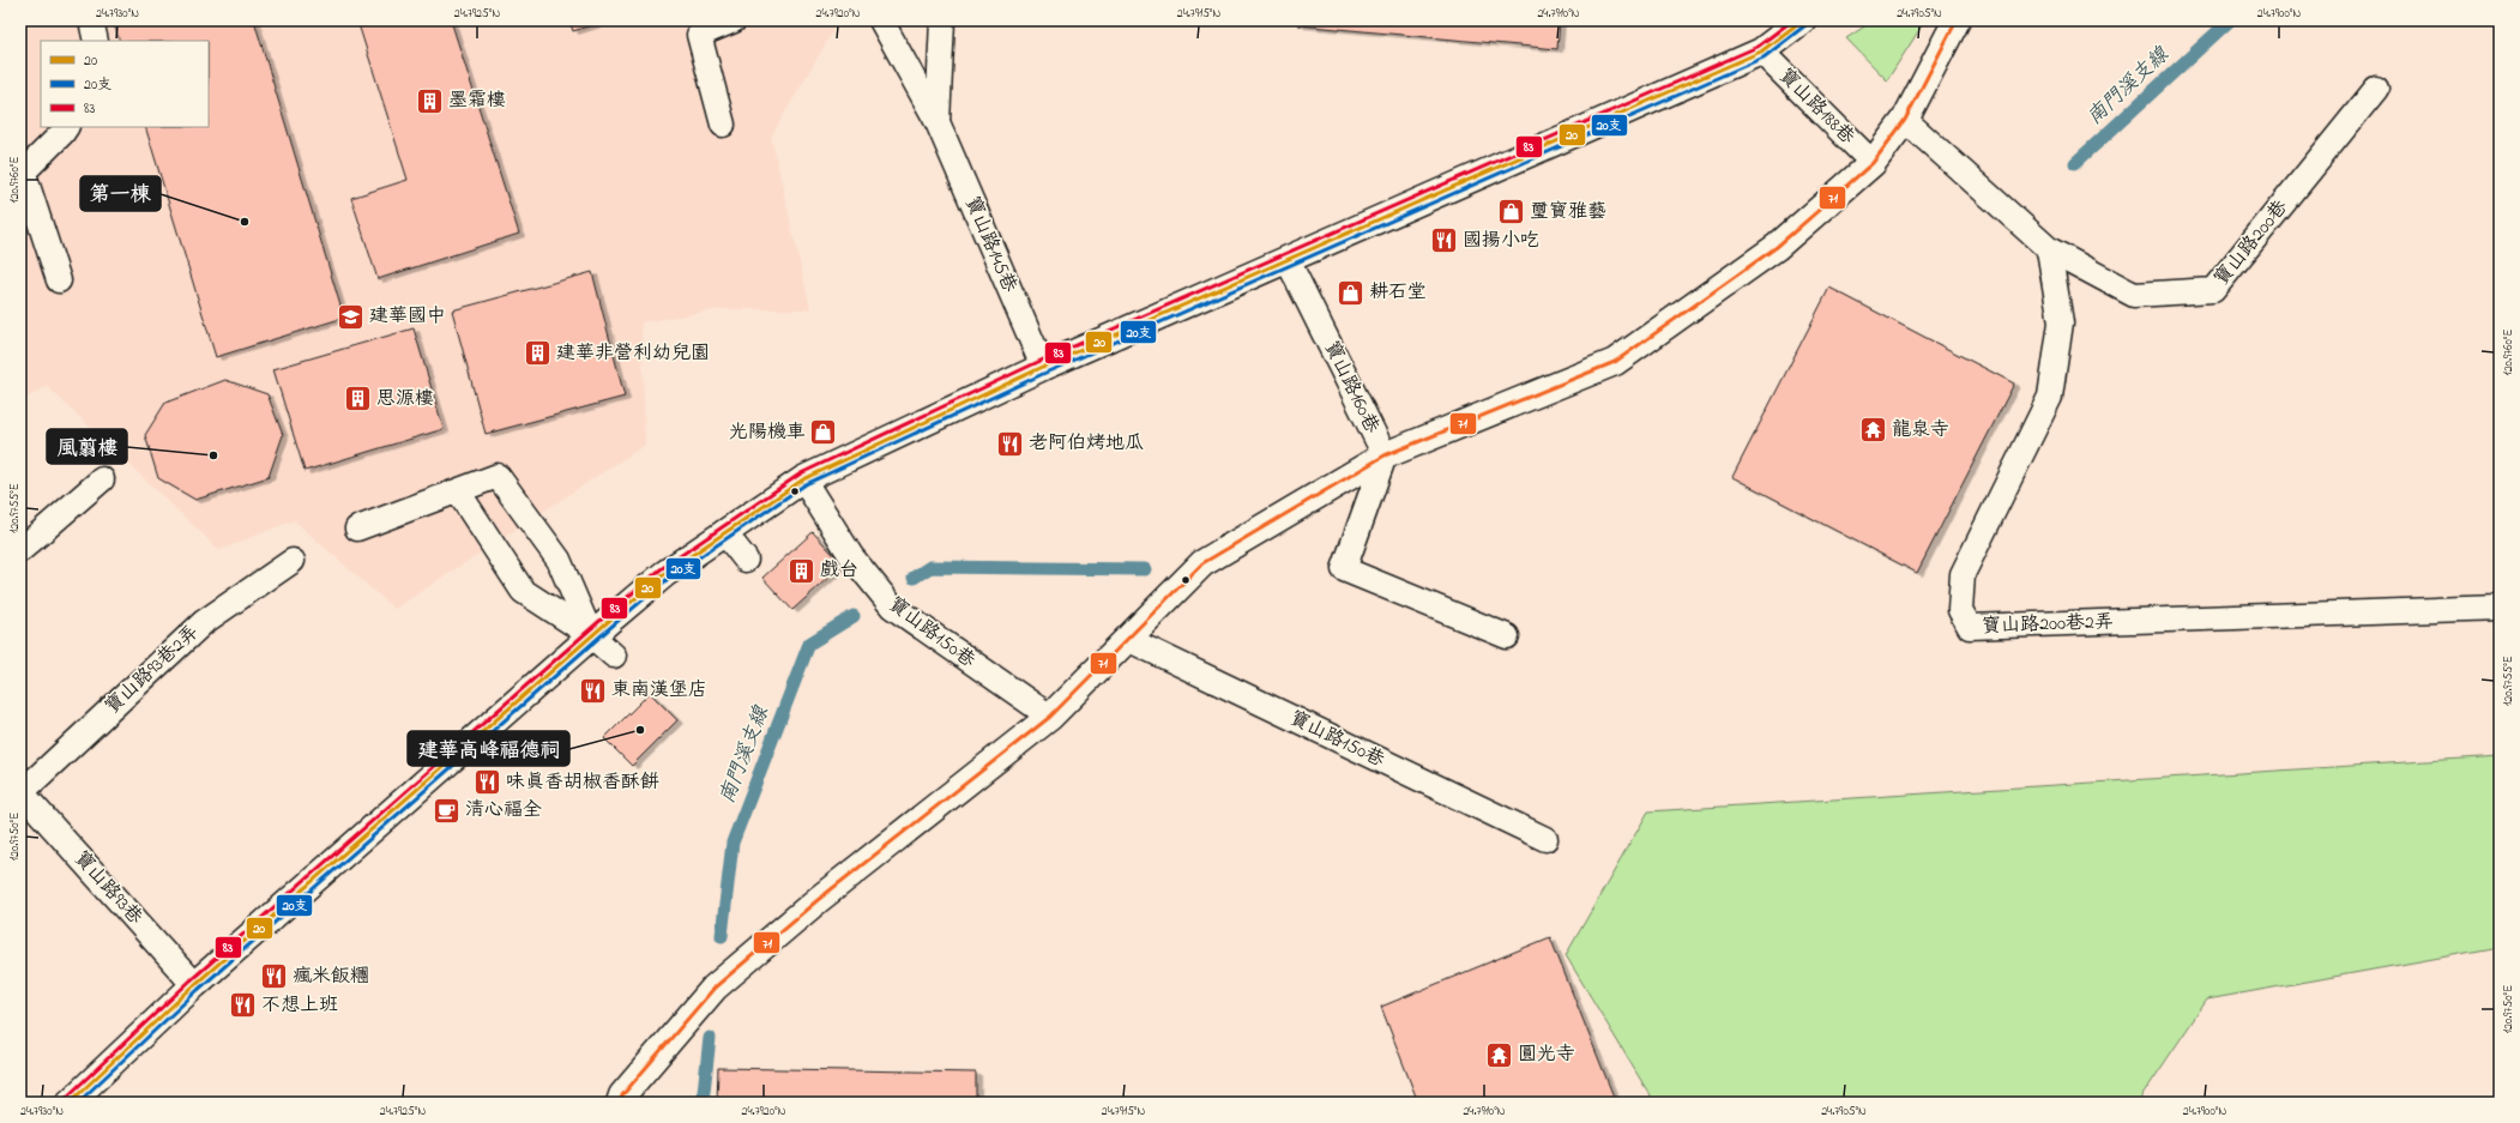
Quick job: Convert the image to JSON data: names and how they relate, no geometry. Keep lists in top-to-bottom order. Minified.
{"streets":{"lane":["寶山路188巷","寶山路200巷","寶山路145巷","寶山路160巷","寶山路200巷2弄","寶山路150巷","寶山路93巷2弄","寶山路93巷"]},"crossings":[["寶山路200巷","寶山路200巷2弄"],["寶山路93巷2弄","寶山路93巷"]],"water":["南門溪支線"],"places":{"building":["墨霜樓","建華非營利幼兒園","思源樓","戲台"],"shop":["璽寶雅藝","耕石堂","光陽機車"],"other":["第一棟","風翦樓","建華高峰福德祠"],"restaurant":["國揚小吃","老阿伯烤地瓜","東南漢堡店","味真香胡椒香酥餅","瘋米飯糰","不想上班"],"school or university":["建華國中"],"temple":["龍泉寺","圓光寺"],"cafe":["清心福全"]},"lines":["transit line 20","transit line 83","transit line 71","transit line 20支"],"legend":["20","20支","83"],"coordinates":["24.7930°N","24.7925°N","24.7920°N","24.7915°N","24.7910°N","24.7905°N","24.7900°N","120.9760°E","120.9755°E","120.9750°E"]}
